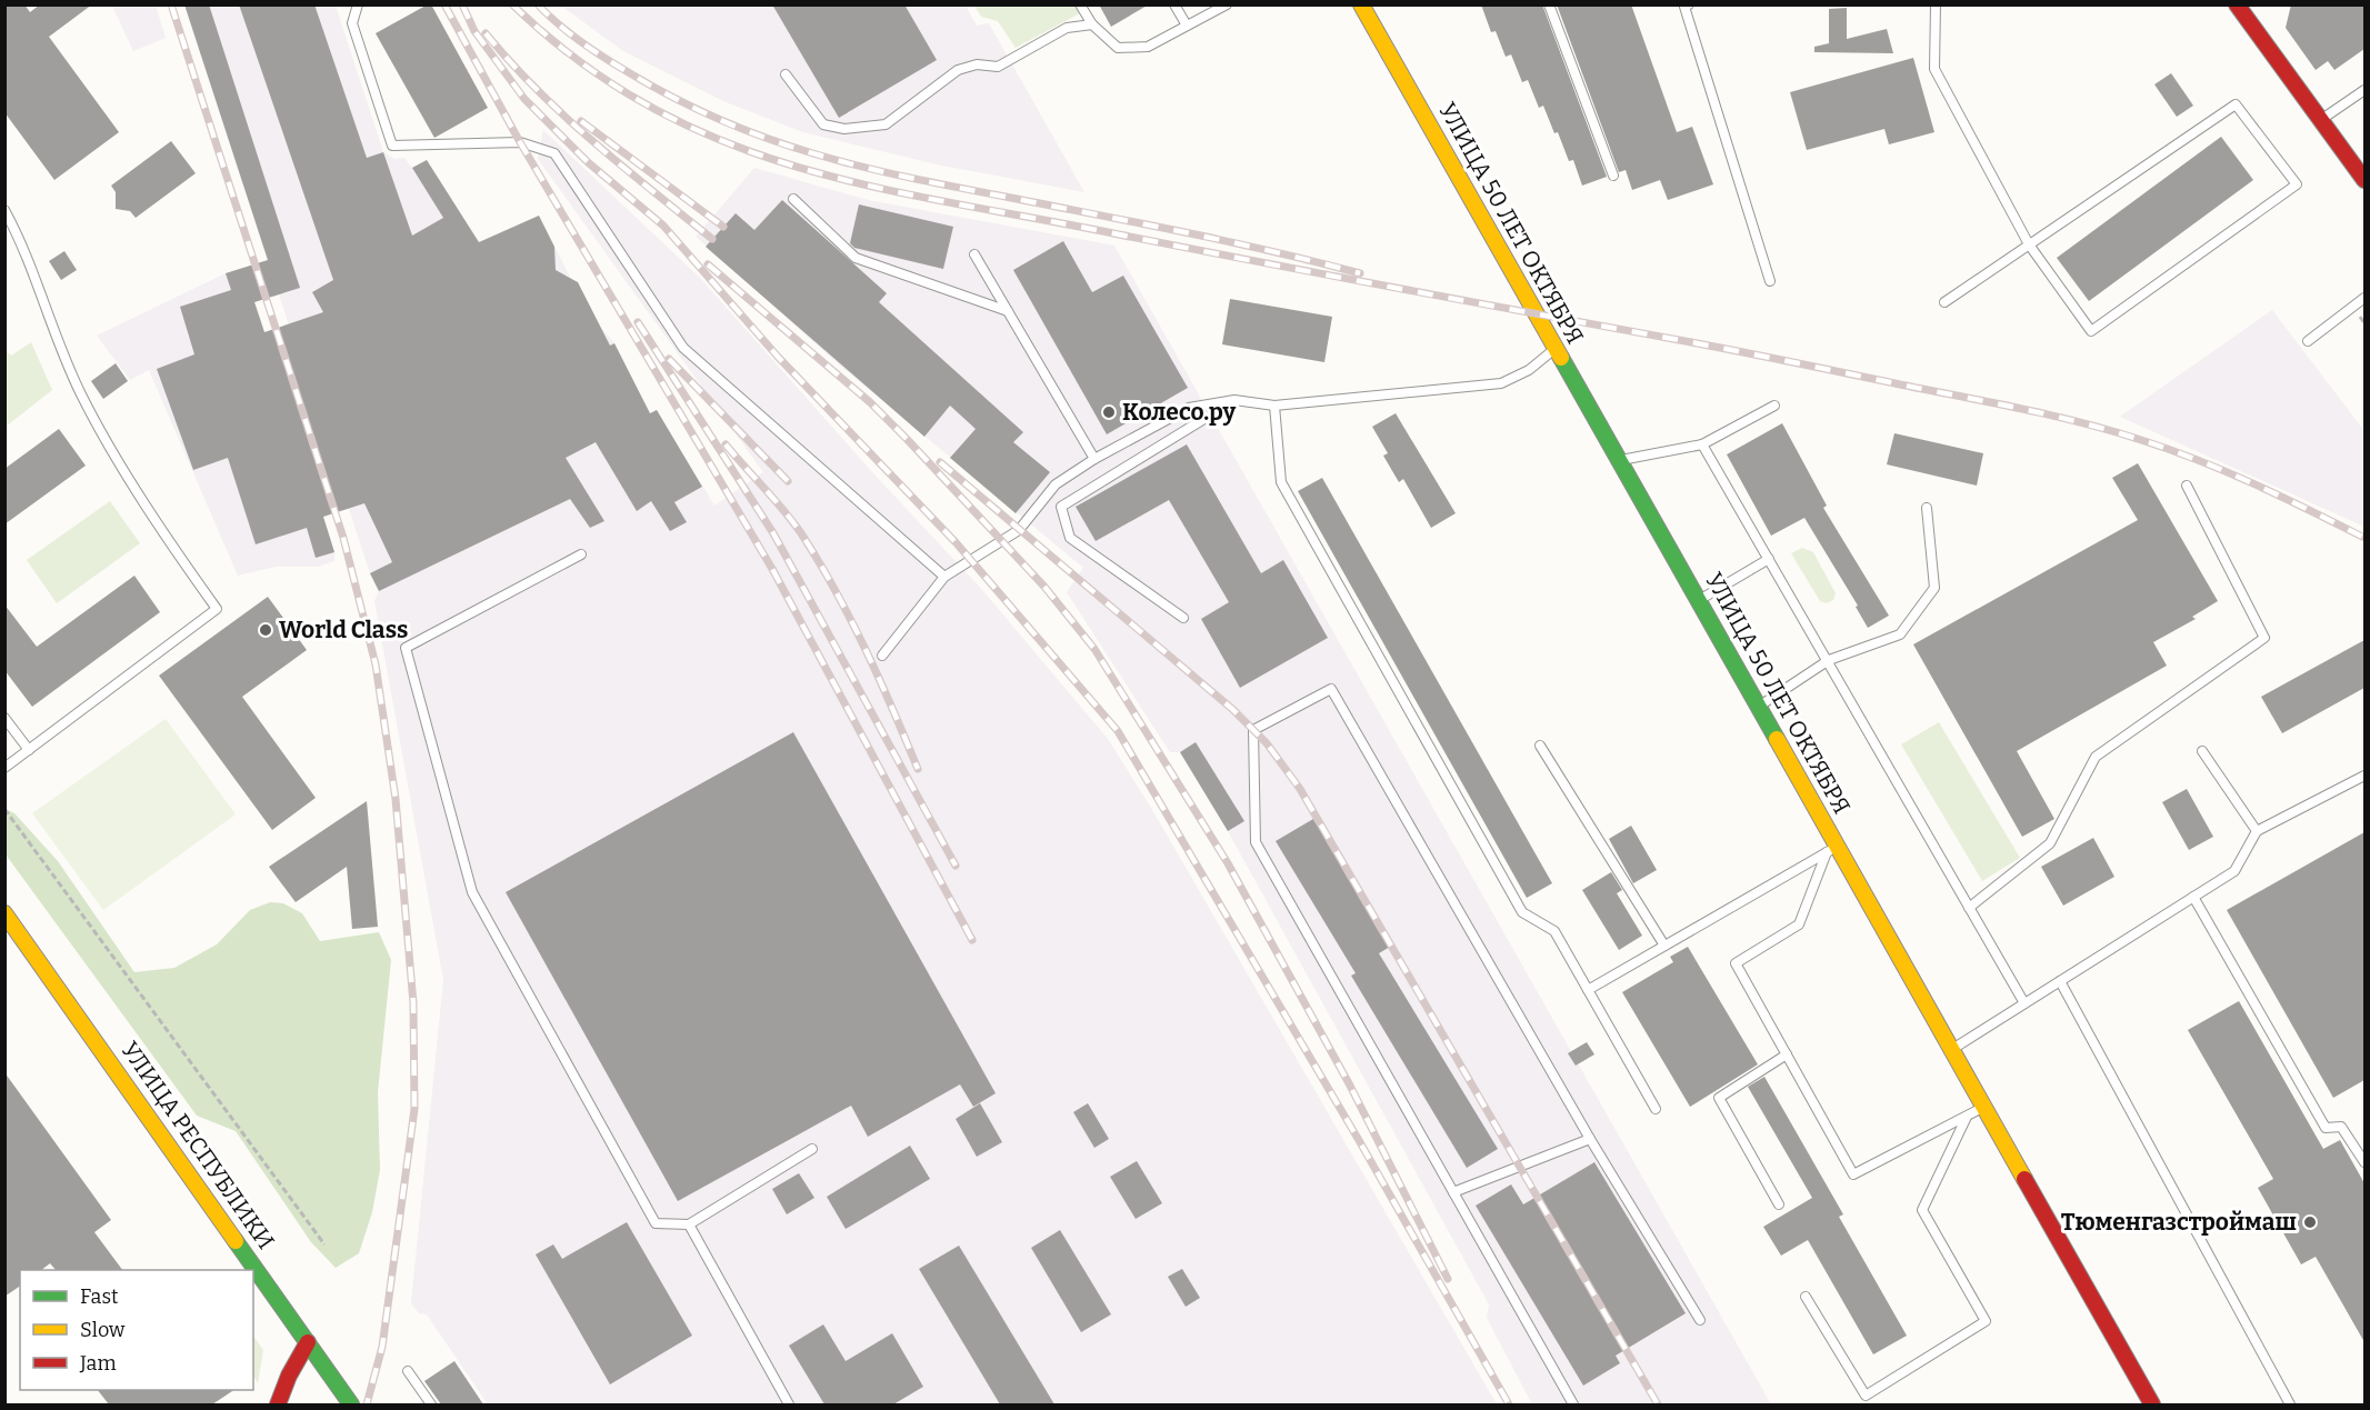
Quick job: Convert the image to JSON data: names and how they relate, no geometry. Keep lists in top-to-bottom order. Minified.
{"streets":{"main road":["УЛИЦА 50 ЛЕТ ОКТЯБРЯ","УЛИЦА РЕСПУБЛИКИ"]},"places":["Колесо.ру","World Class","Тюменгазстроймаш"],"legend":["Fast","Slow","Jam"]}
